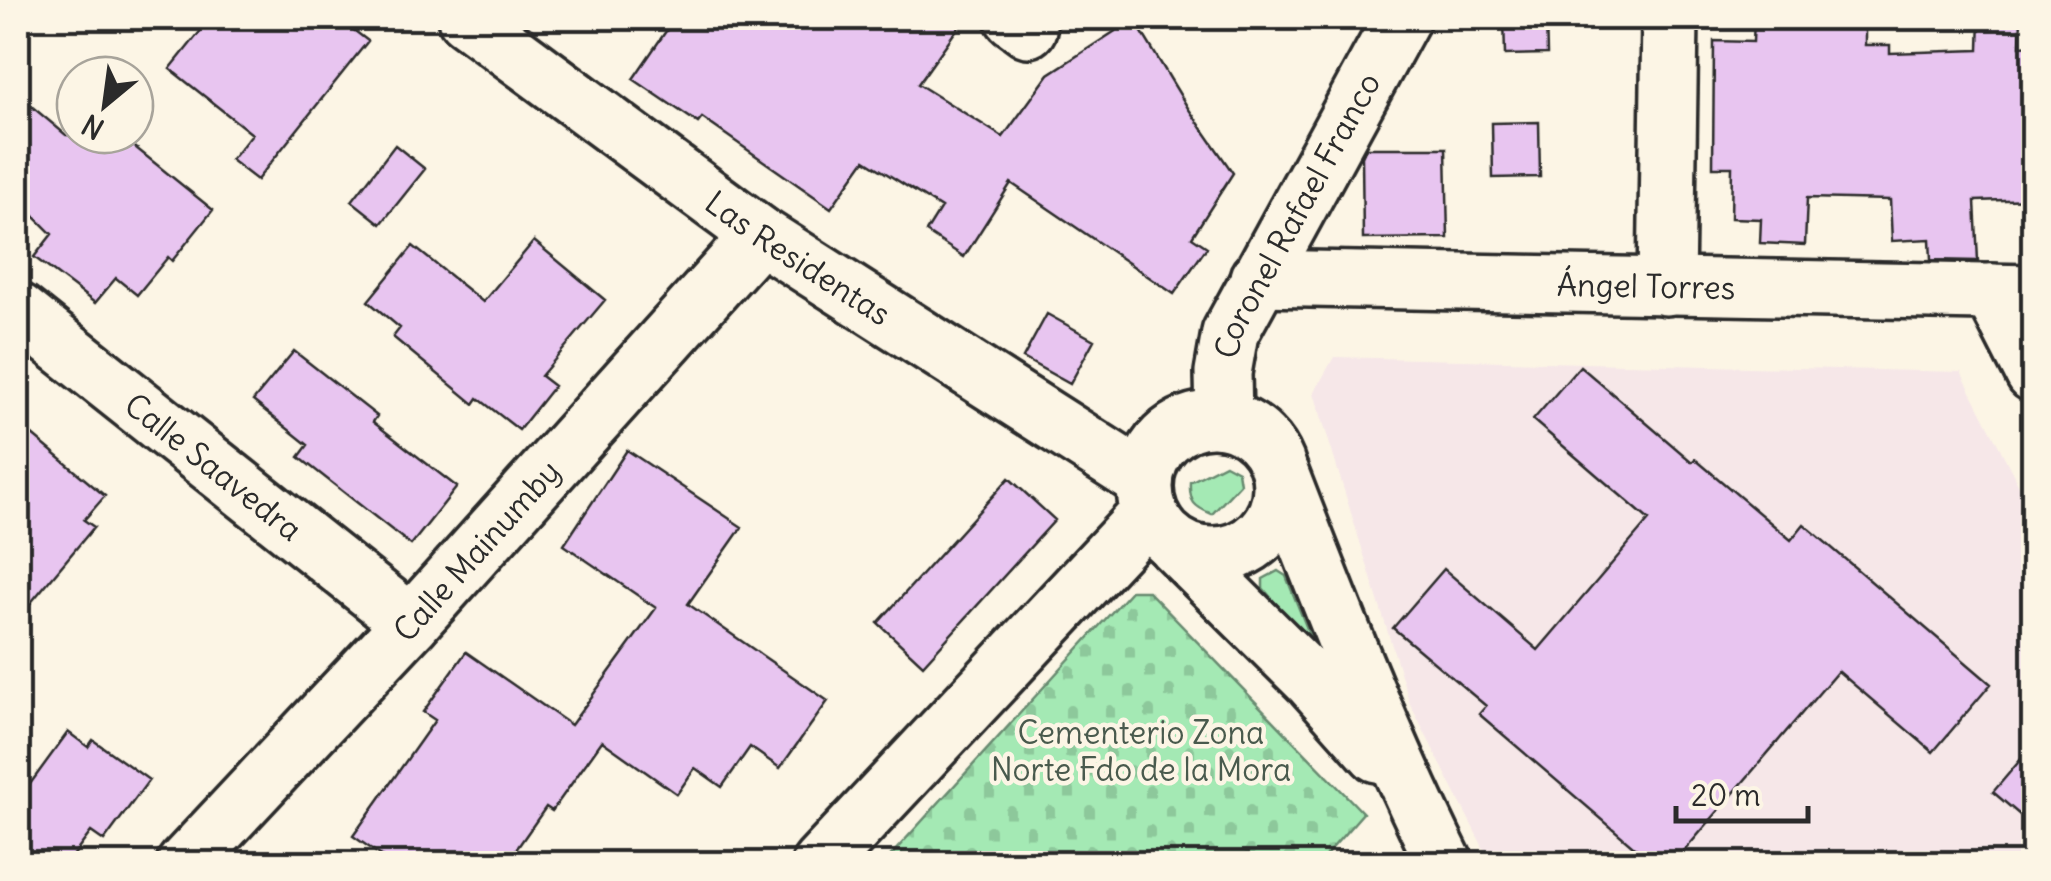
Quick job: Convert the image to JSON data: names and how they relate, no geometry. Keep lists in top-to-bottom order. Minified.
{"streets":{"street":["Coronel Rafael Franco","Las Residentas","Ángel Torres","Calle Saavedra","Calle Mainumby"]},"crossings":[["Coronel Rafael Franco","Las Residentas"],["Coronel Rafael Franco","Ángel Torres"],["Las Residentas","Calle Mainumby"],["Calle Saavedra","Calle Mainumby"]],"parks":["Cementerio Zona Norte Fdo de la Mora"],"scale_bar":"20 m","north":"bottom left"}
